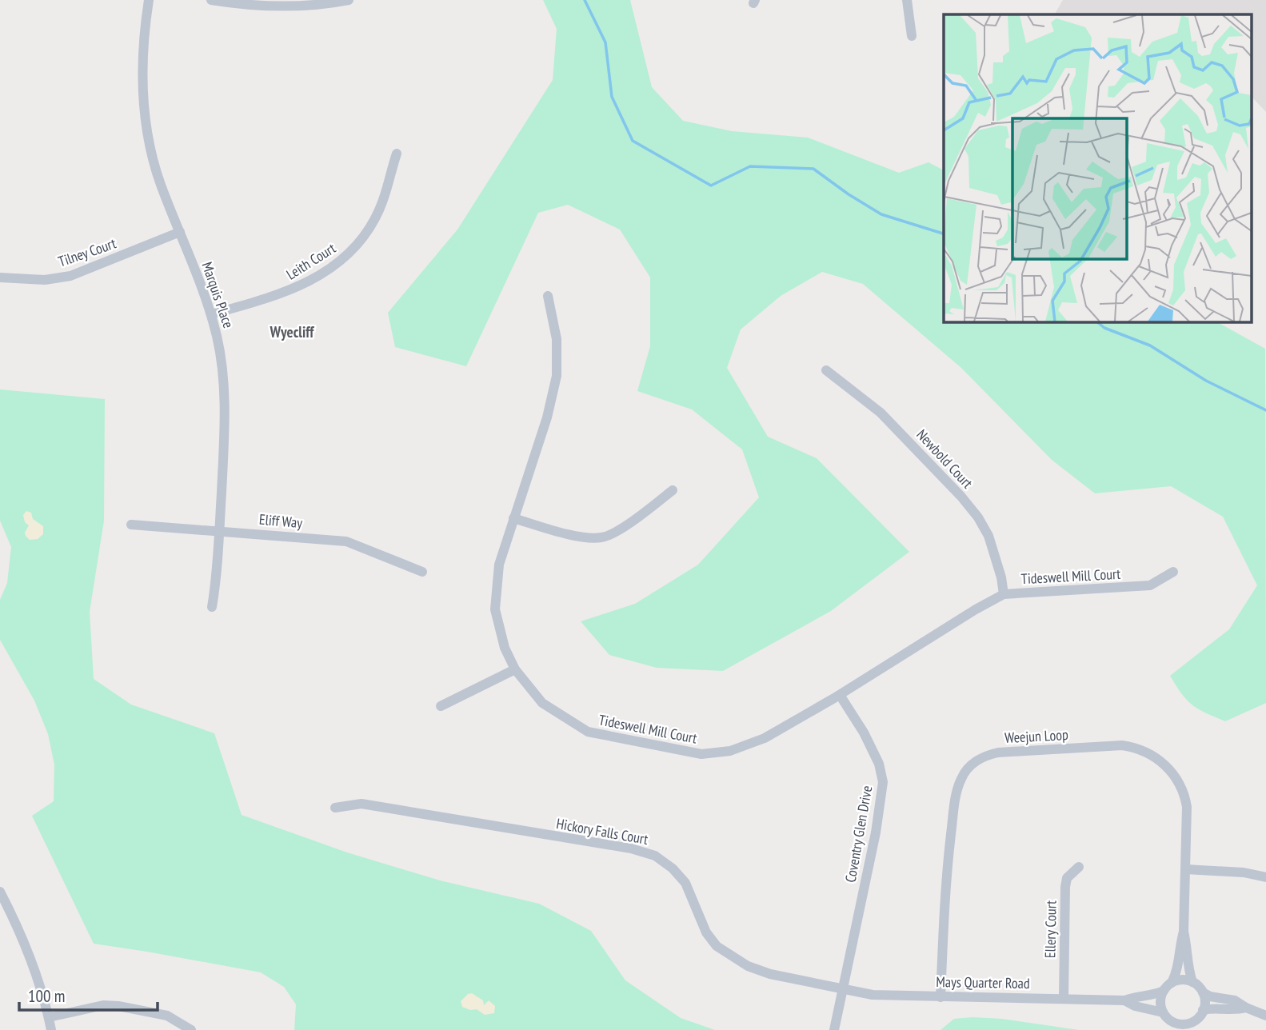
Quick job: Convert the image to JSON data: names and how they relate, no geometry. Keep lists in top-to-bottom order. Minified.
{"streets":{"street":["Tilney Court","Leith Court","Marquis Place","Newbold Court","Eliff Way","Tideswell Mill Court","Weejun Loop","Hickory Falls Court","Coventry Glen Drive","Ellery Court","Mays Quarter Road"]},"crossings":[["Tilney Court","Marquis Place"],["Leith Court","Marquis Place"],["Marquis Place","Eliff Way"],["Newbold Court","Tideswell Mill Court"],["Tideswell Mill Court","Coventry Glen Drive"],["Weejun Loop","Mays Quarter Road"],["Hickory Falls Court","Coventry Glen Drive"],["Hickory Falls Court","Mays Quarter Road"],["Coventry Glen Drive","Mays Quarter Road"],["Ellery Court","Mays Quarter Road"]],"districts":["Wyecliff"],"scale_bar":"100 m"}
